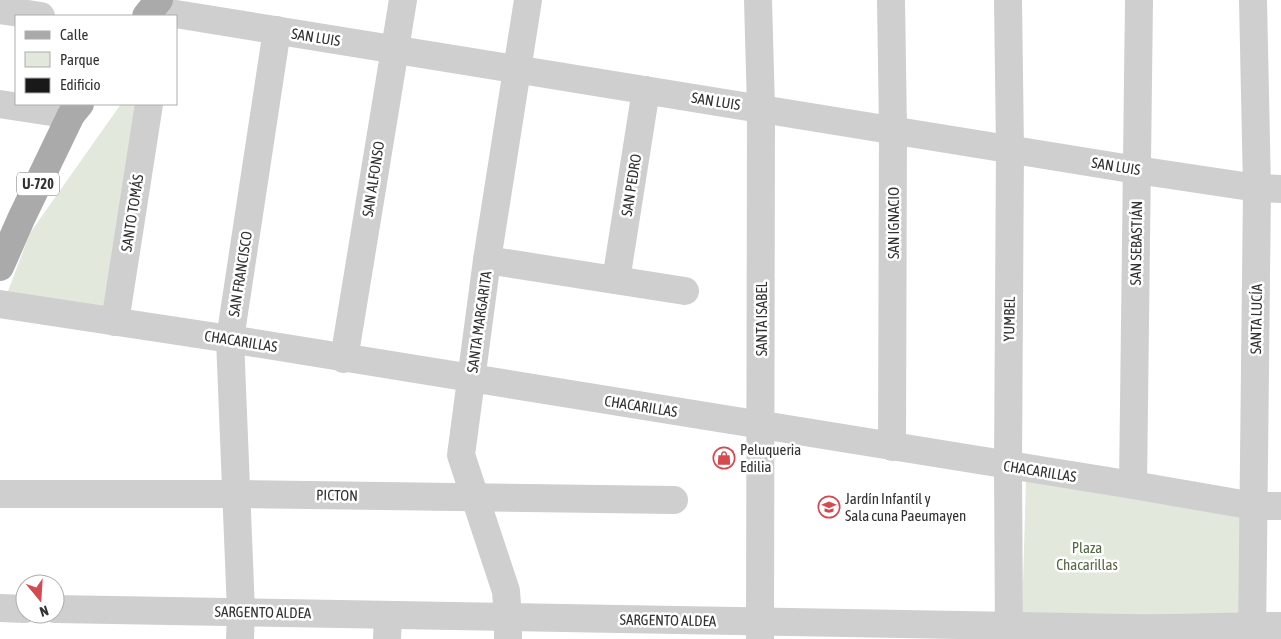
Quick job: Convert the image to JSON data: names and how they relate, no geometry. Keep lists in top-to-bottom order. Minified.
{"streets":{"main road":["U-720"],"street":["SAN LUIS","SAN ALFONSO","SAN PEDRO","SANTO TOMÁS","SAN IGNACIO","SAN SEBASTIÁN","SAN FRANCISCO","SANTA ISABEL","YUMBEL","SANTA LUCÍA","SANTA MARGARITA","CHACARILLAS","PICTON","SARGENTO ALDEA"]},"crossings":[["SAN LUIS","SAN ALFONSO"],["SAN LUIS","SAN PEDRO"],["SAN LUIS","SAN IGNACIO"],["SAN LUIS","SAN SEBASTIÁN"],["SAN LUIS","SAN FRANCISCO"],["SAN LUIS","SANTA ISABEL"],["SAN LUIS","YUMBEL"],["SAN LUIS","SANTA LUCÍA"],["SAN LUIS","SANTA MARGARITA"],["SAN ALFONSO","CHACARILLAS"],["SANTO TOMÁS","CHACARILLAS"],["SAN IGNACIO","CHACARILLAS"],["SAN SEBASTIÁN","CHACARILLAS"],["SAN FRANCISCO","CHACARILLAS"],["SAN FRANCISCO","PICTON"],["SAN FRANCISCO","SARGENTO ALDEA"],["SANTA ISABEL","CHACARILLAS"],["SANTA ISABEL","SARGENTO ALDEA"],["YUMBEL","CHACARILLAS"],["YUMBEL","SARGENTO ALDEA"],["SANTA LUCÍA","CHACARILLAS"],["SANTA LUCÍA","SARGENTO ALDEA"],["SANTA MARGARITA","CHACARILLAS"],["SANTA MARGARITA","PICTON"],["SANTA MARGARITA","SARGENTO ALDEA"]],"parks":["Plaza Chacarillas"],"places":{"shop":["Peluqueria Edilia"],"school or university":["Jardín Infantíl y Sala cuna Paeumayen"]},"legend":["Calle","Parque","Edificio"],"north":"bottom"}
